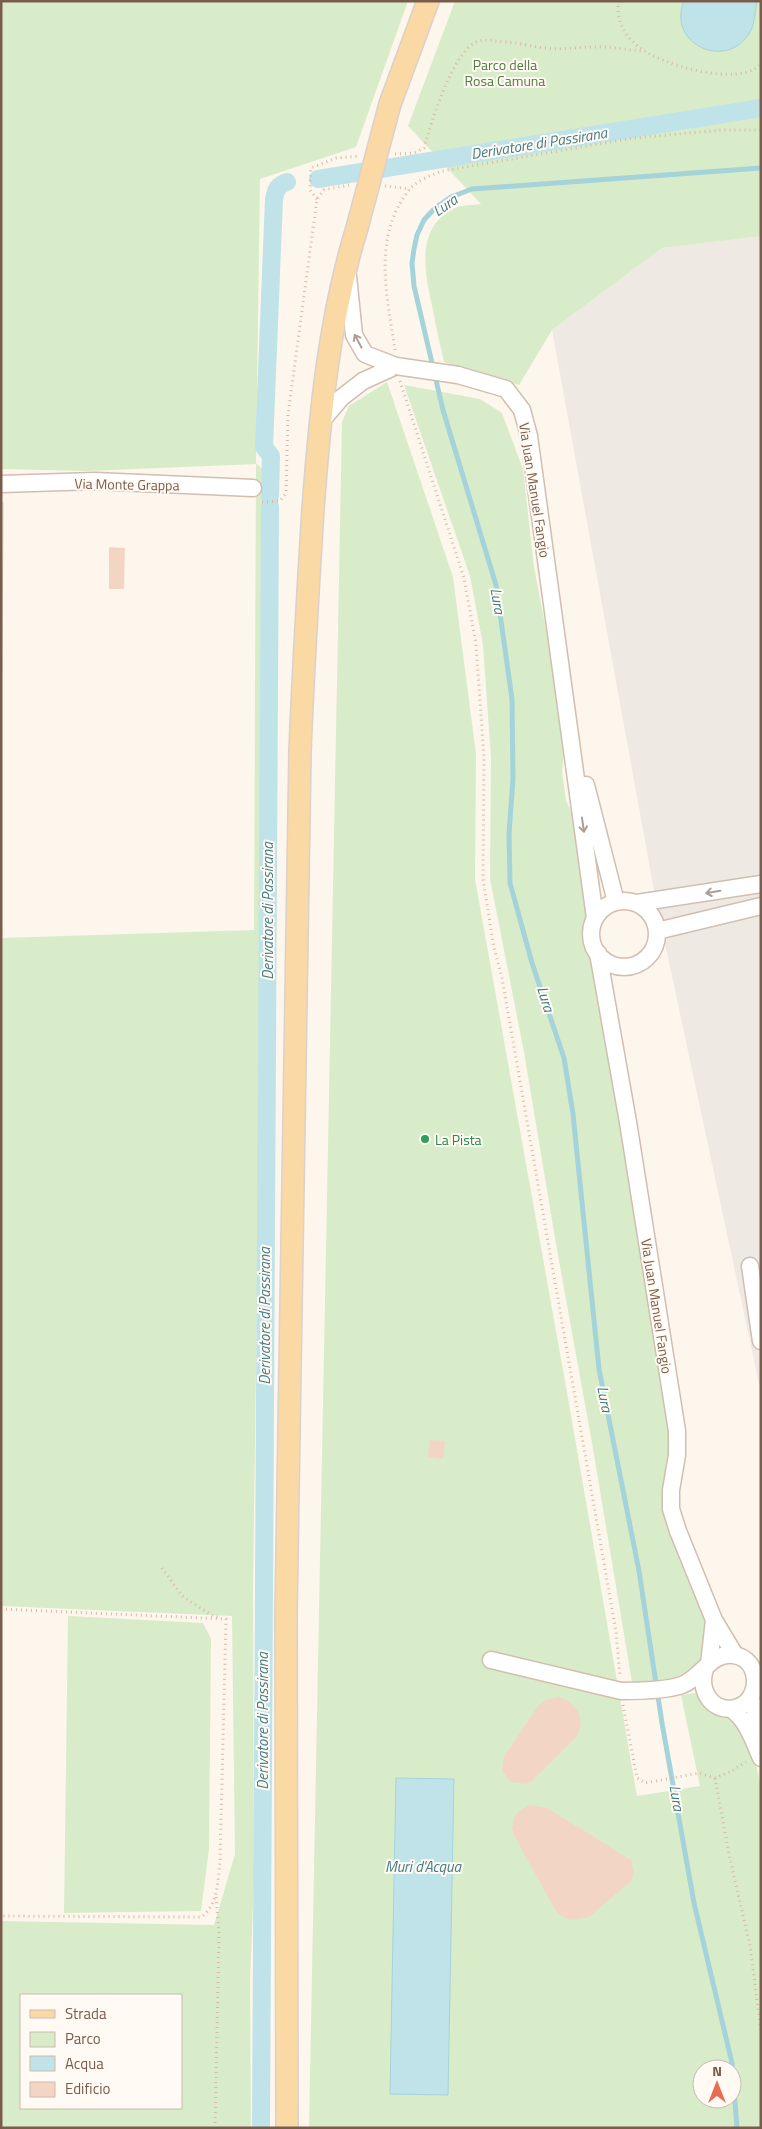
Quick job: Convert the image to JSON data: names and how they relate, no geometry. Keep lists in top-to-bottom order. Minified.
{"streets":{"street":["Via Monte Grappa","Via Juan Manuel Fangio"]},"water":["Derivatore di Passirana","Lura","Muri d'Acqua"],"parks":["Parco della Rosa Camuna"],"places":["La Pista"],"legend":["Strada","Parco","Acqua","Edificio"],"north":"top"}
